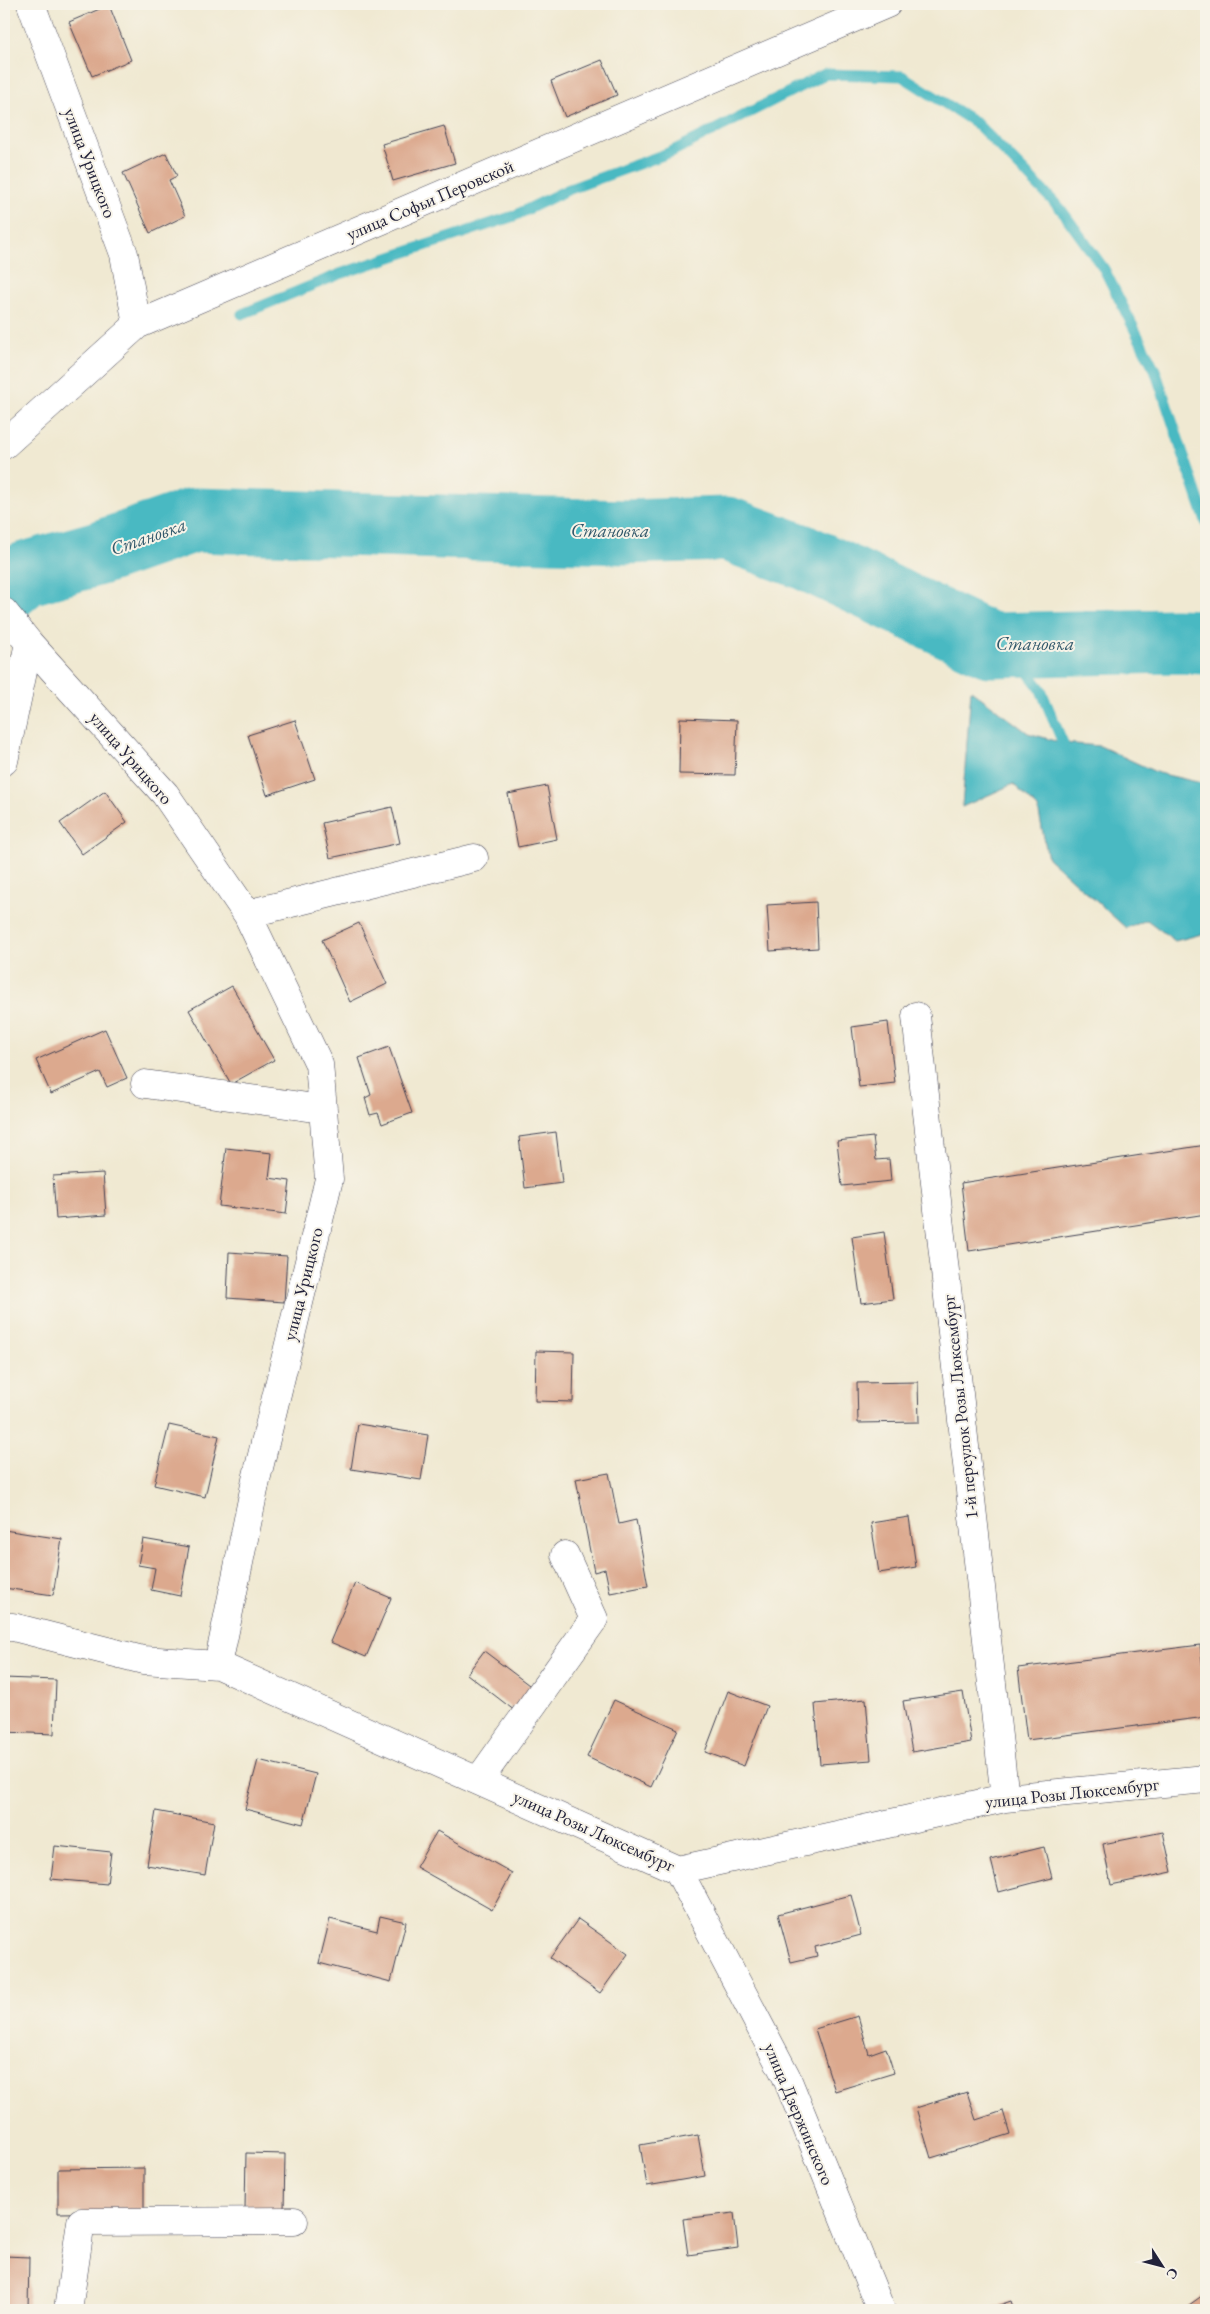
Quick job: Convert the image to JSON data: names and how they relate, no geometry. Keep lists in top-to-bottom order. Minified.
{"streets":{"street":["улица Урицкого","улица Софьи Перовской","1-й переулок Розы Люксембург","улица Розы Люксембург","улица Дзержинского"]},"crossings":[["улица Урицкого","улица Софьи Перовской"],["улица Урицкого","улица Розы Люксембург"],["1-й переулок Розы Люксембург","улица Розы Люксембург"],["улица Розы Люксембург","улица Дзержинского"]],"water":["Становка"],"north":"bottom right"}
